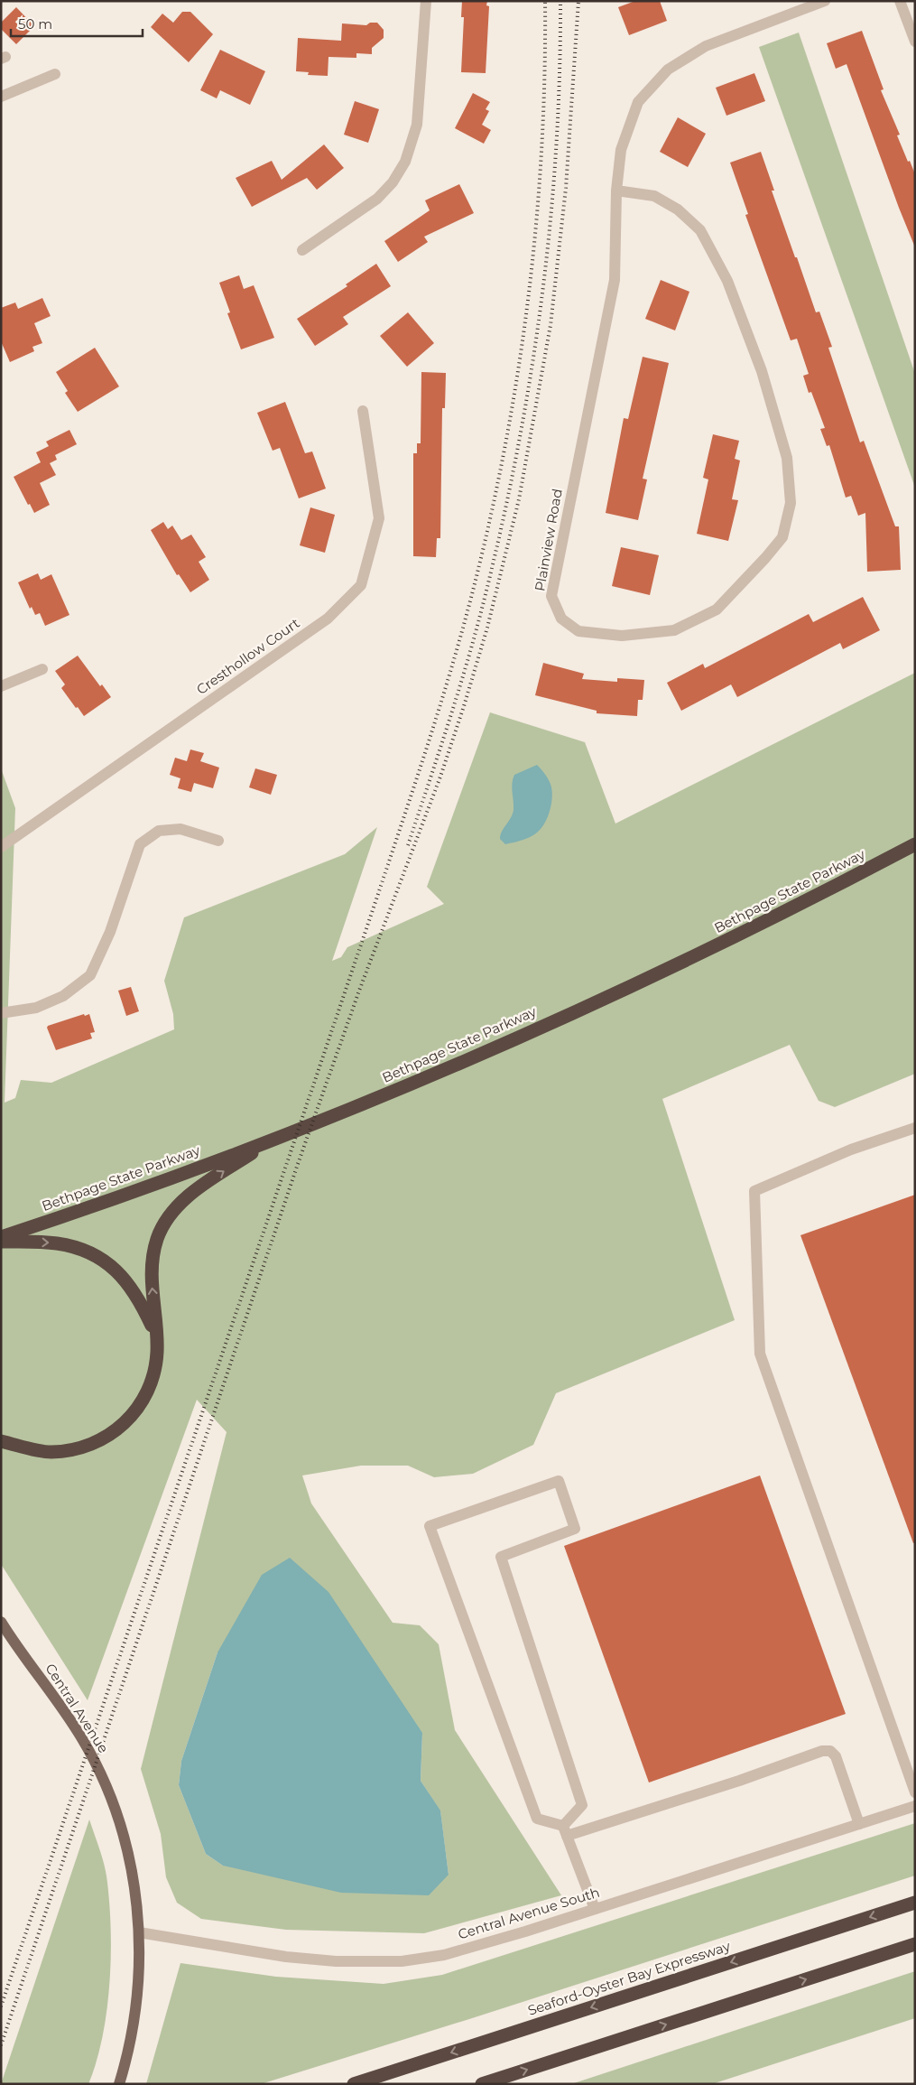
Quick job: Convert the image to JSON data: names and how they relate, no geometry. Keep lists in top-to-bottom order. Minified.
{"streets":{"highway":["Bethpage State Parkway","Seaford-Oyster Bay Expressway"],"main road":["Central Avenue"],"street":["Plainview Road","Cresthollow Court","Central Avenue South"]},"crossings":[["Central Avenue","Central Avenue South"]],"scale_bar":"50 m"}
